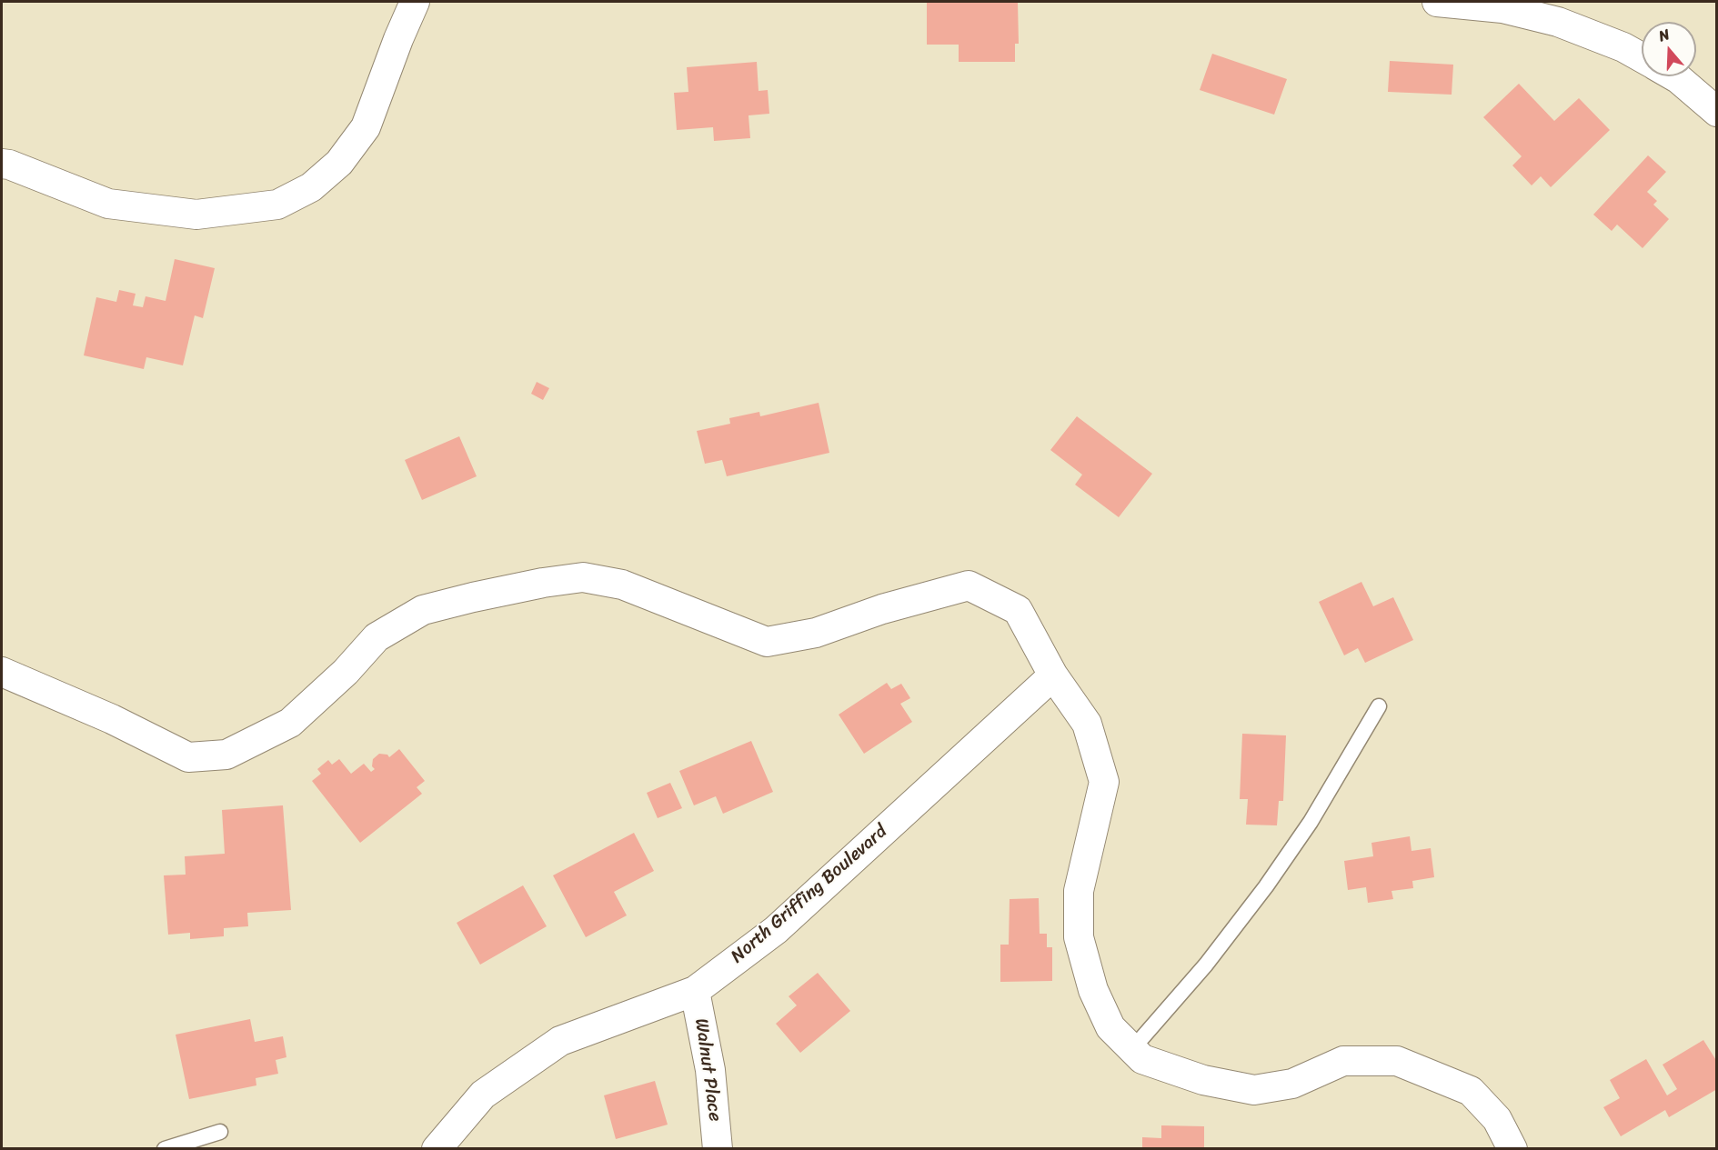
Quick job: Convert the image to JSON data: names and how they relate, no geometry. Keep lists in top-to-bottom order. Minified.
{"streets":{"street":["North Griffing Boulevard","Walnut Place"]},"crossings":[["North Griffing Boulevard","Walnut Place"]],"north":"top"}
